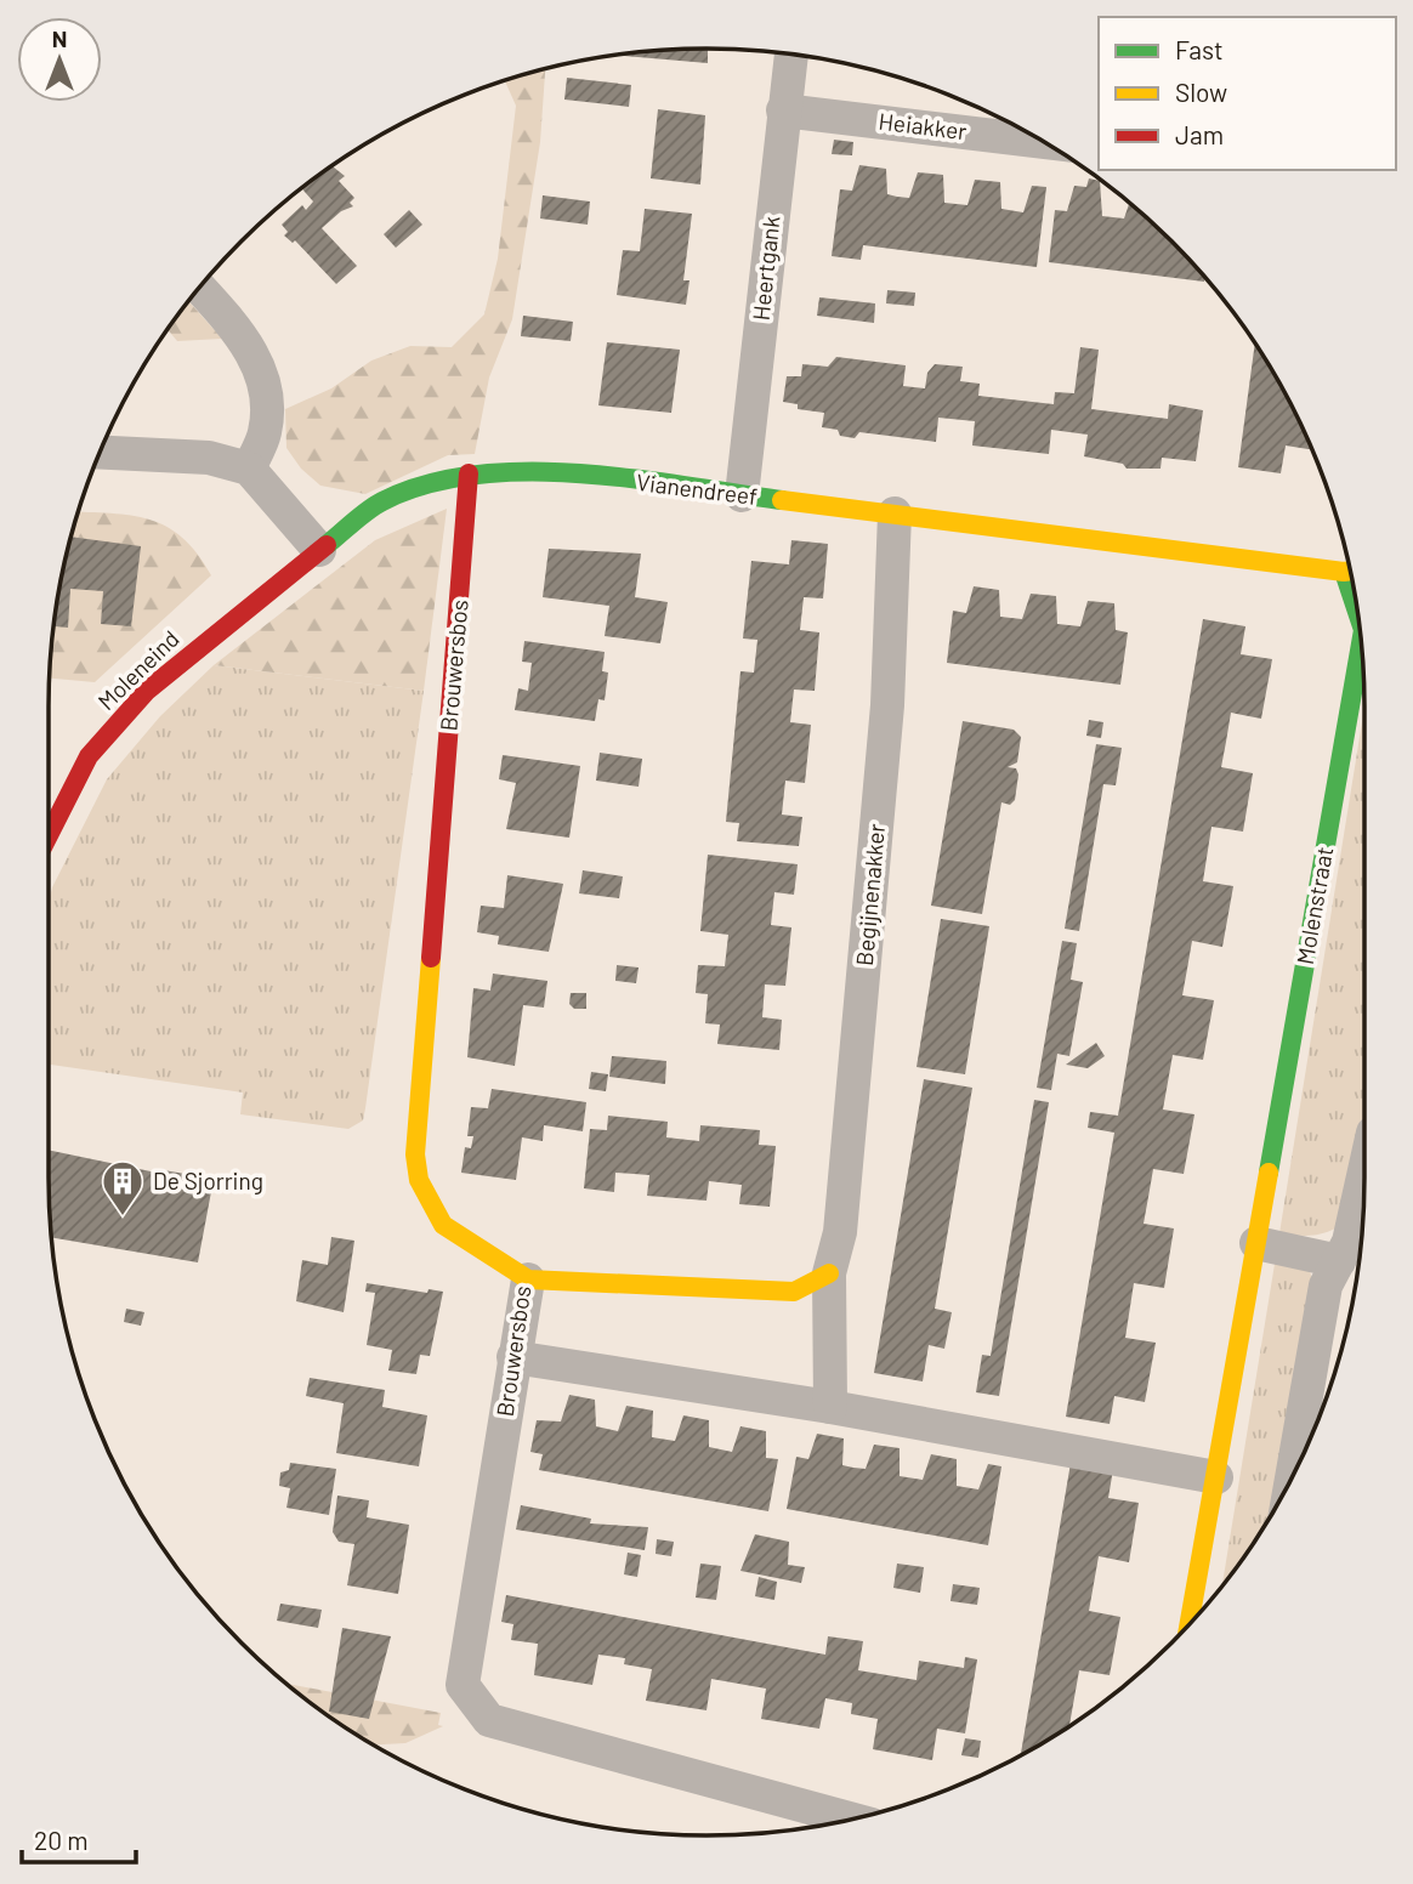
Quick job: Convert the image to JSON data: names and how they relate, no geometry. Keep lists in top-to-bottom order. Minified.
{"streets":{"street":["Heiakker","Heertgank","Vianendreef","Brouwersbos","Moleneind","Begijnenakker","Molenstraat"]},"crossings":[["Heiakker","Heertgank"],["Heertgank","Vianendreef"],["Vianendreef","Brouwersbos"],["Vianendreef","Moleneind"],["Vianendreef","Begijnenakker"]],"places":{"building":["De Sjorring"]},"legend":["Fast","Slow","Jam"],"scale_bar":"20 m","north":"top"}
